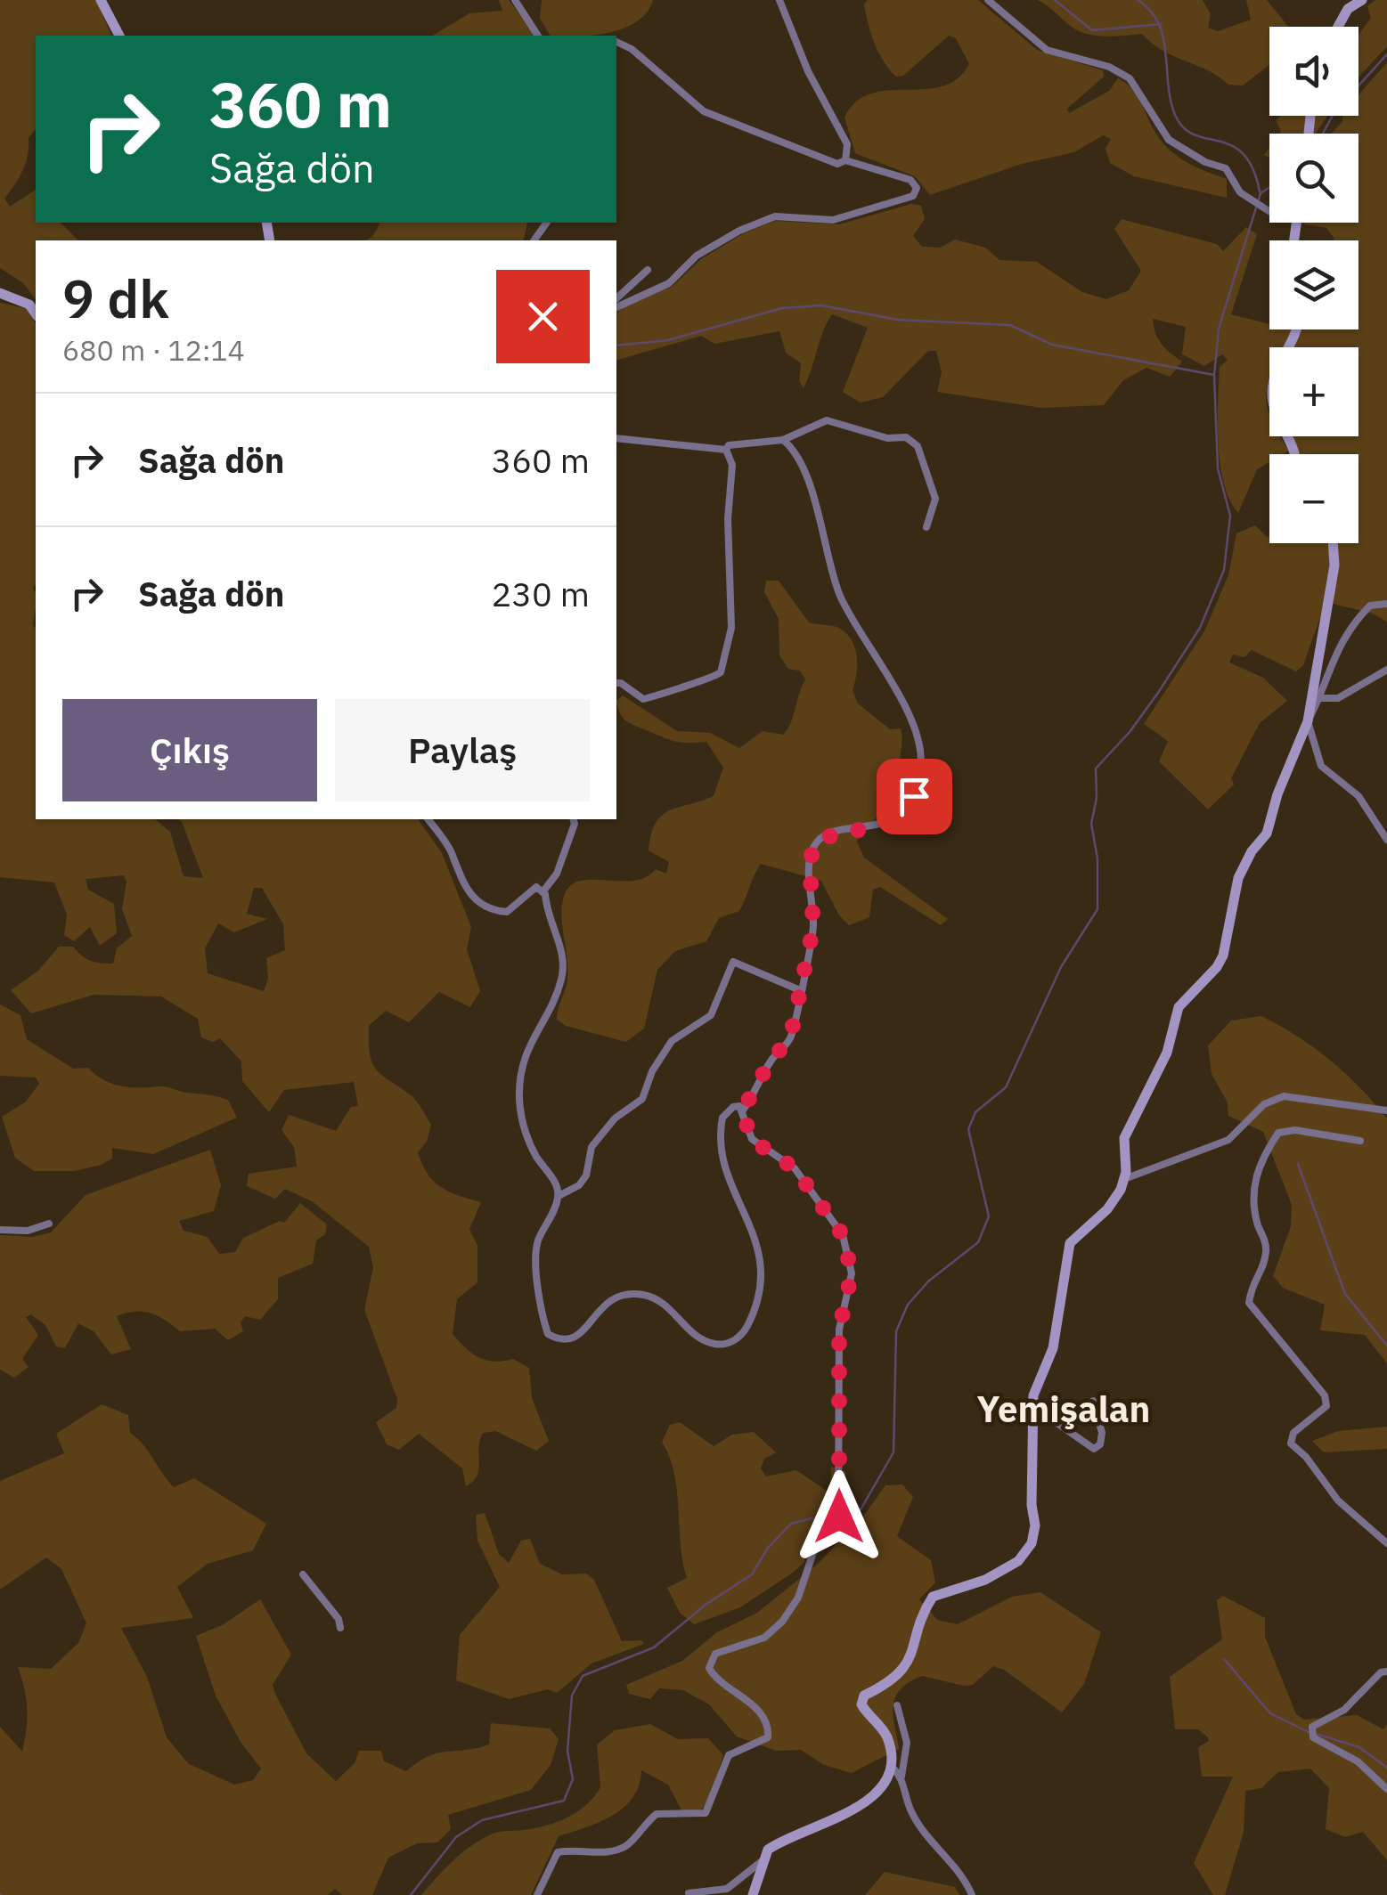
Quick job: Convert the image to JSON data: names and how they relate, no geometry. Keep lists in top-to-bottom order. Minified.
{"districts":["Yemişalan"],"page":{"map_buttons":["+","−"],"turn":["360 m","Sağa dön"],"heading":["9 dk","680 m · 12:14"],"list":[{"name":"Sağa dön","value":"360 m"},{"name":"Sağa dön","value":"230 m"}],"buttons":["Çıkış","Paylaş"]}}
